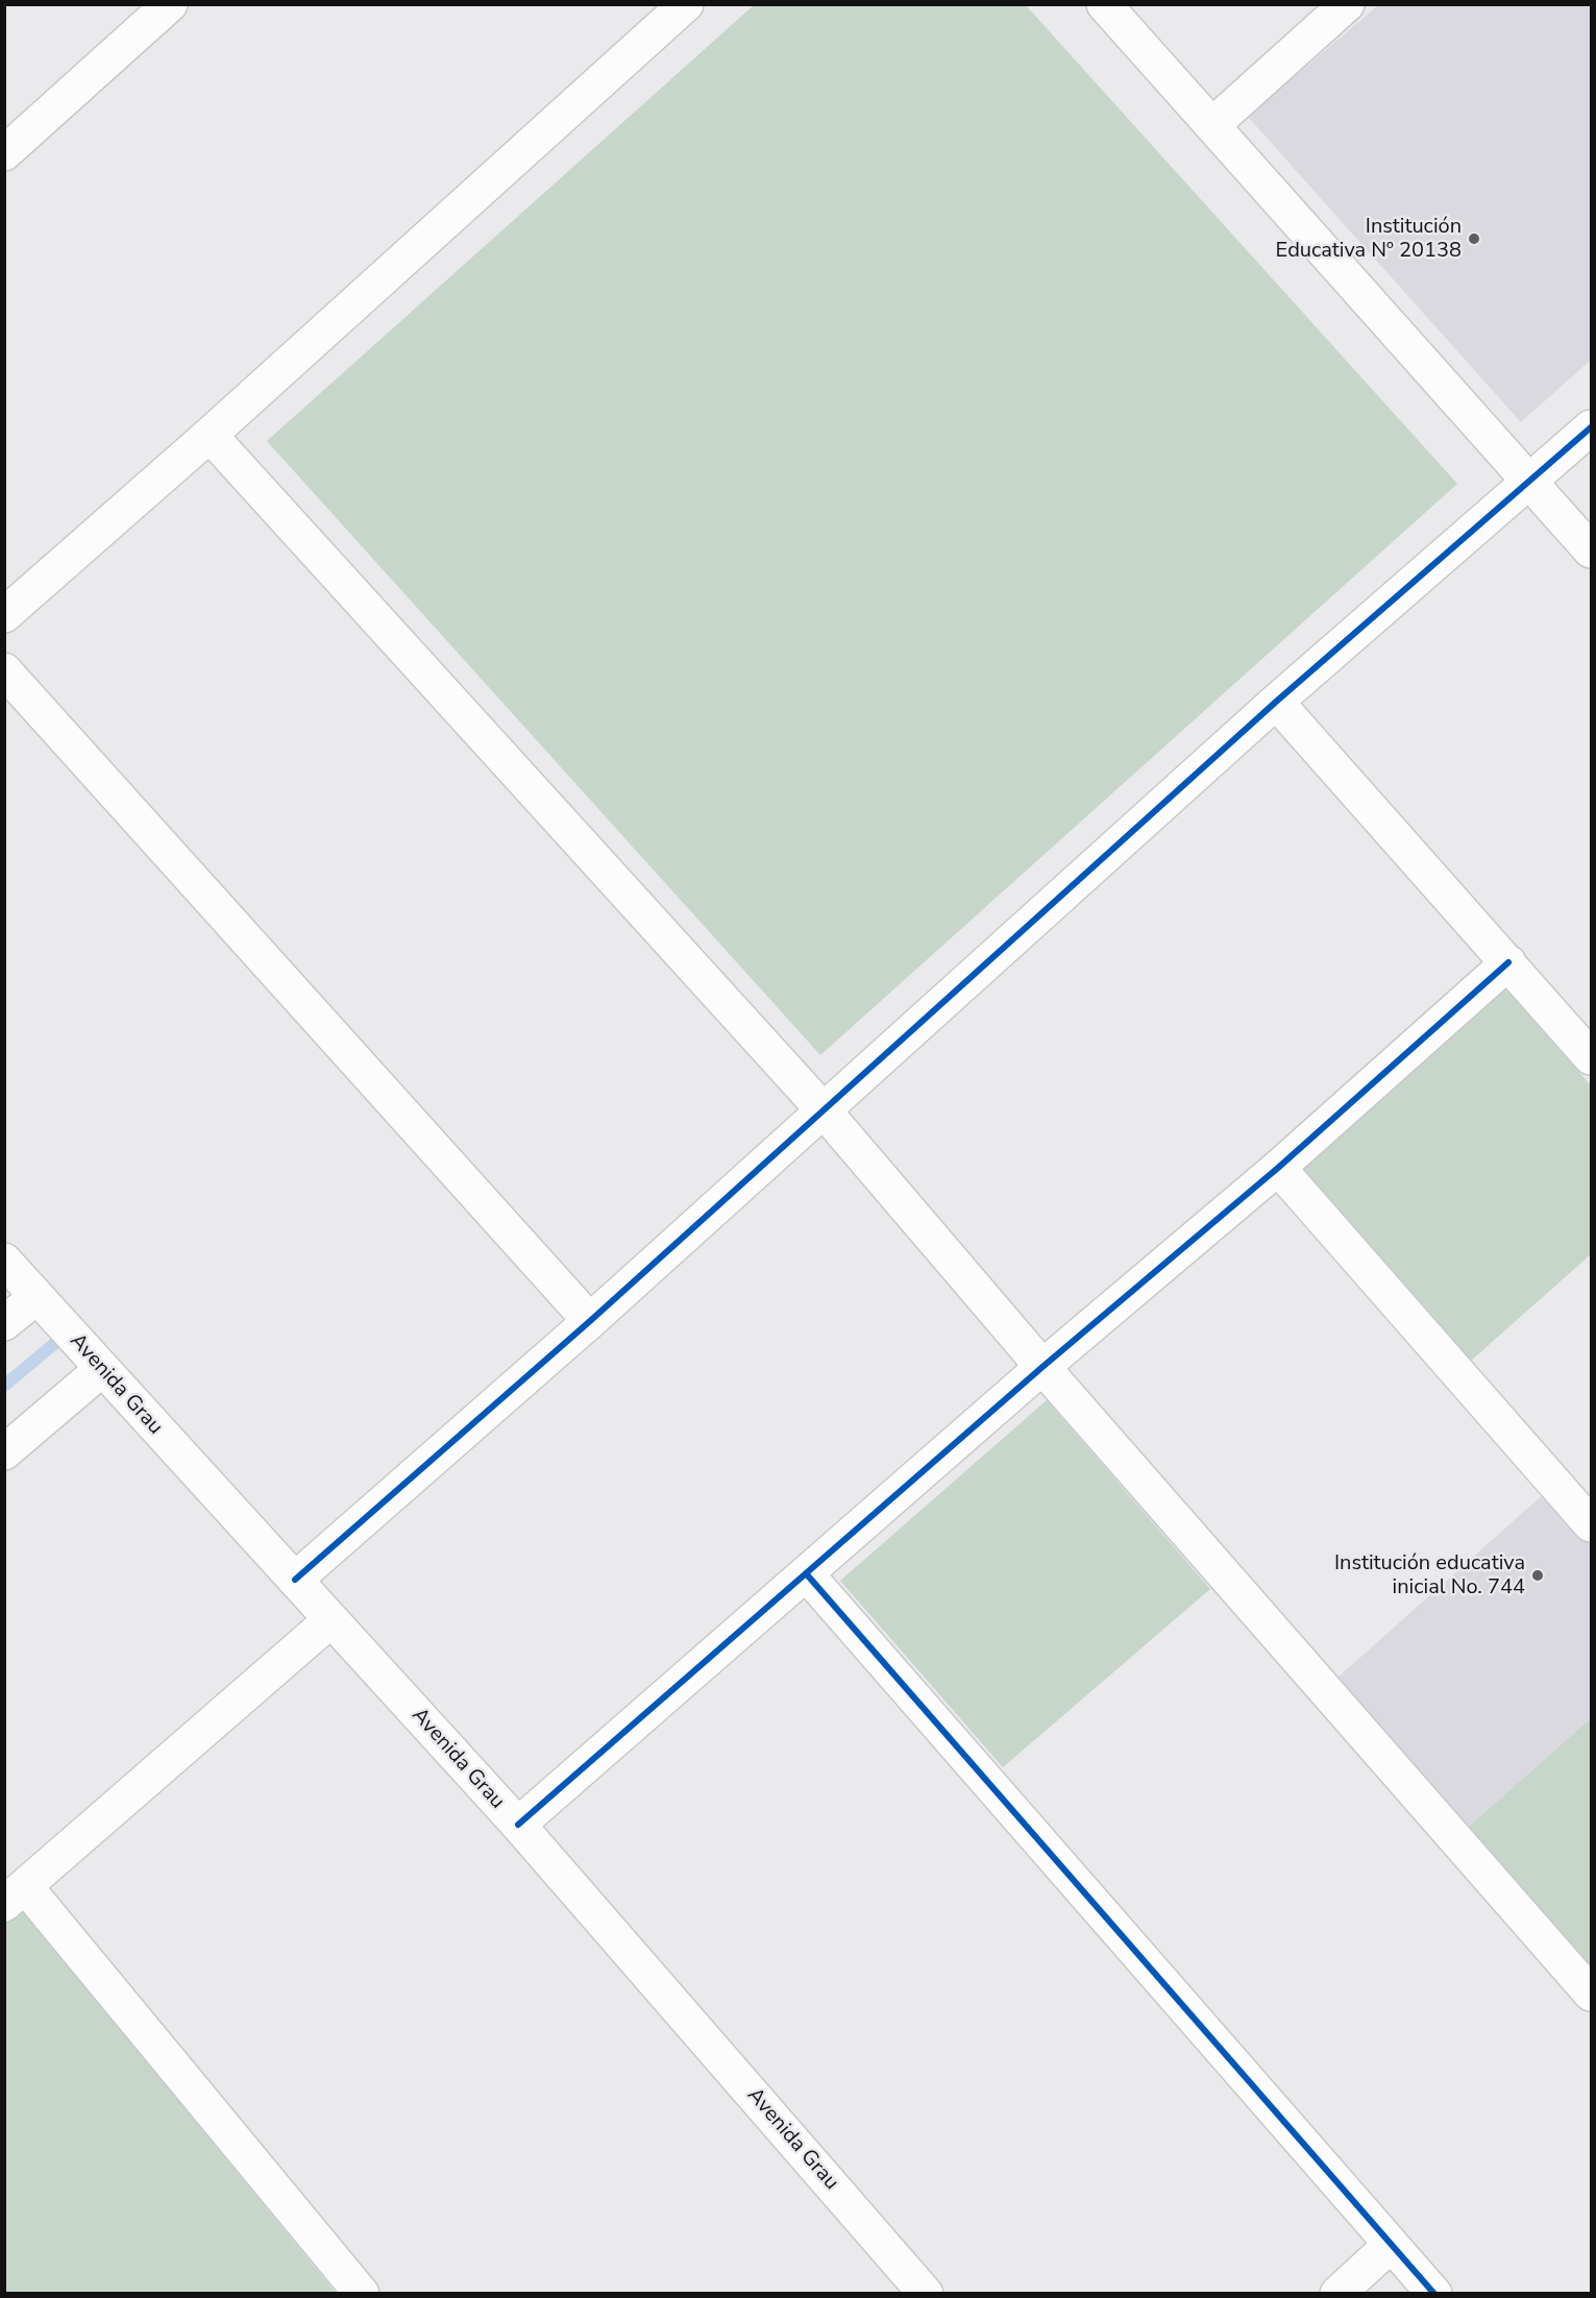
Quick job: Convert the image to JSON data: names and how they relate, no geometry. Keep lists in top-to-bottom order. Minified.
{"streets":{"street":["Avenida Grau"]},"places":["Institución Educativa Nº 20138","Institución educativa inicial No. 744"]}
